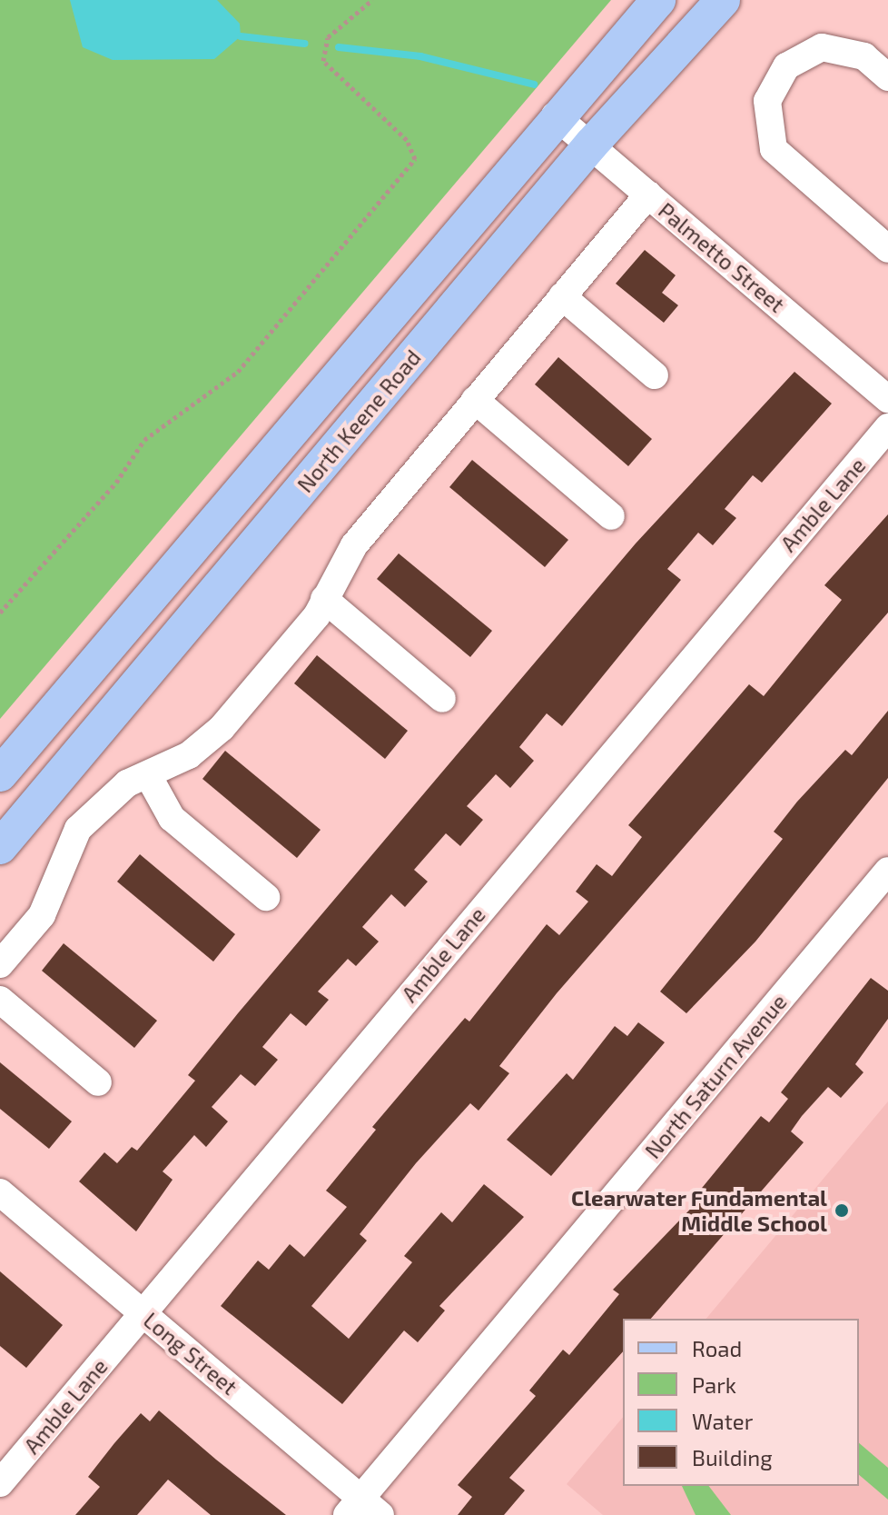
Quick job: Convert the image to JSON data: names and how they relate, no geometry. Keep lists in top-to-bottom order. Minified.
{"streets":{"main road":["North Keene Road"],"street":["Palmetto Street","Amble Lane","North Saturn Avenue","Long Street"]},"crossings":[["Palmetto Street","North Keene Road"],["Amble Lane","Long Street"],["North Saturn Avenue","Long Street"]],"places":["Clearwater Fundamental Middle School"],"legend":["Road","Park","Water","Building"]}
